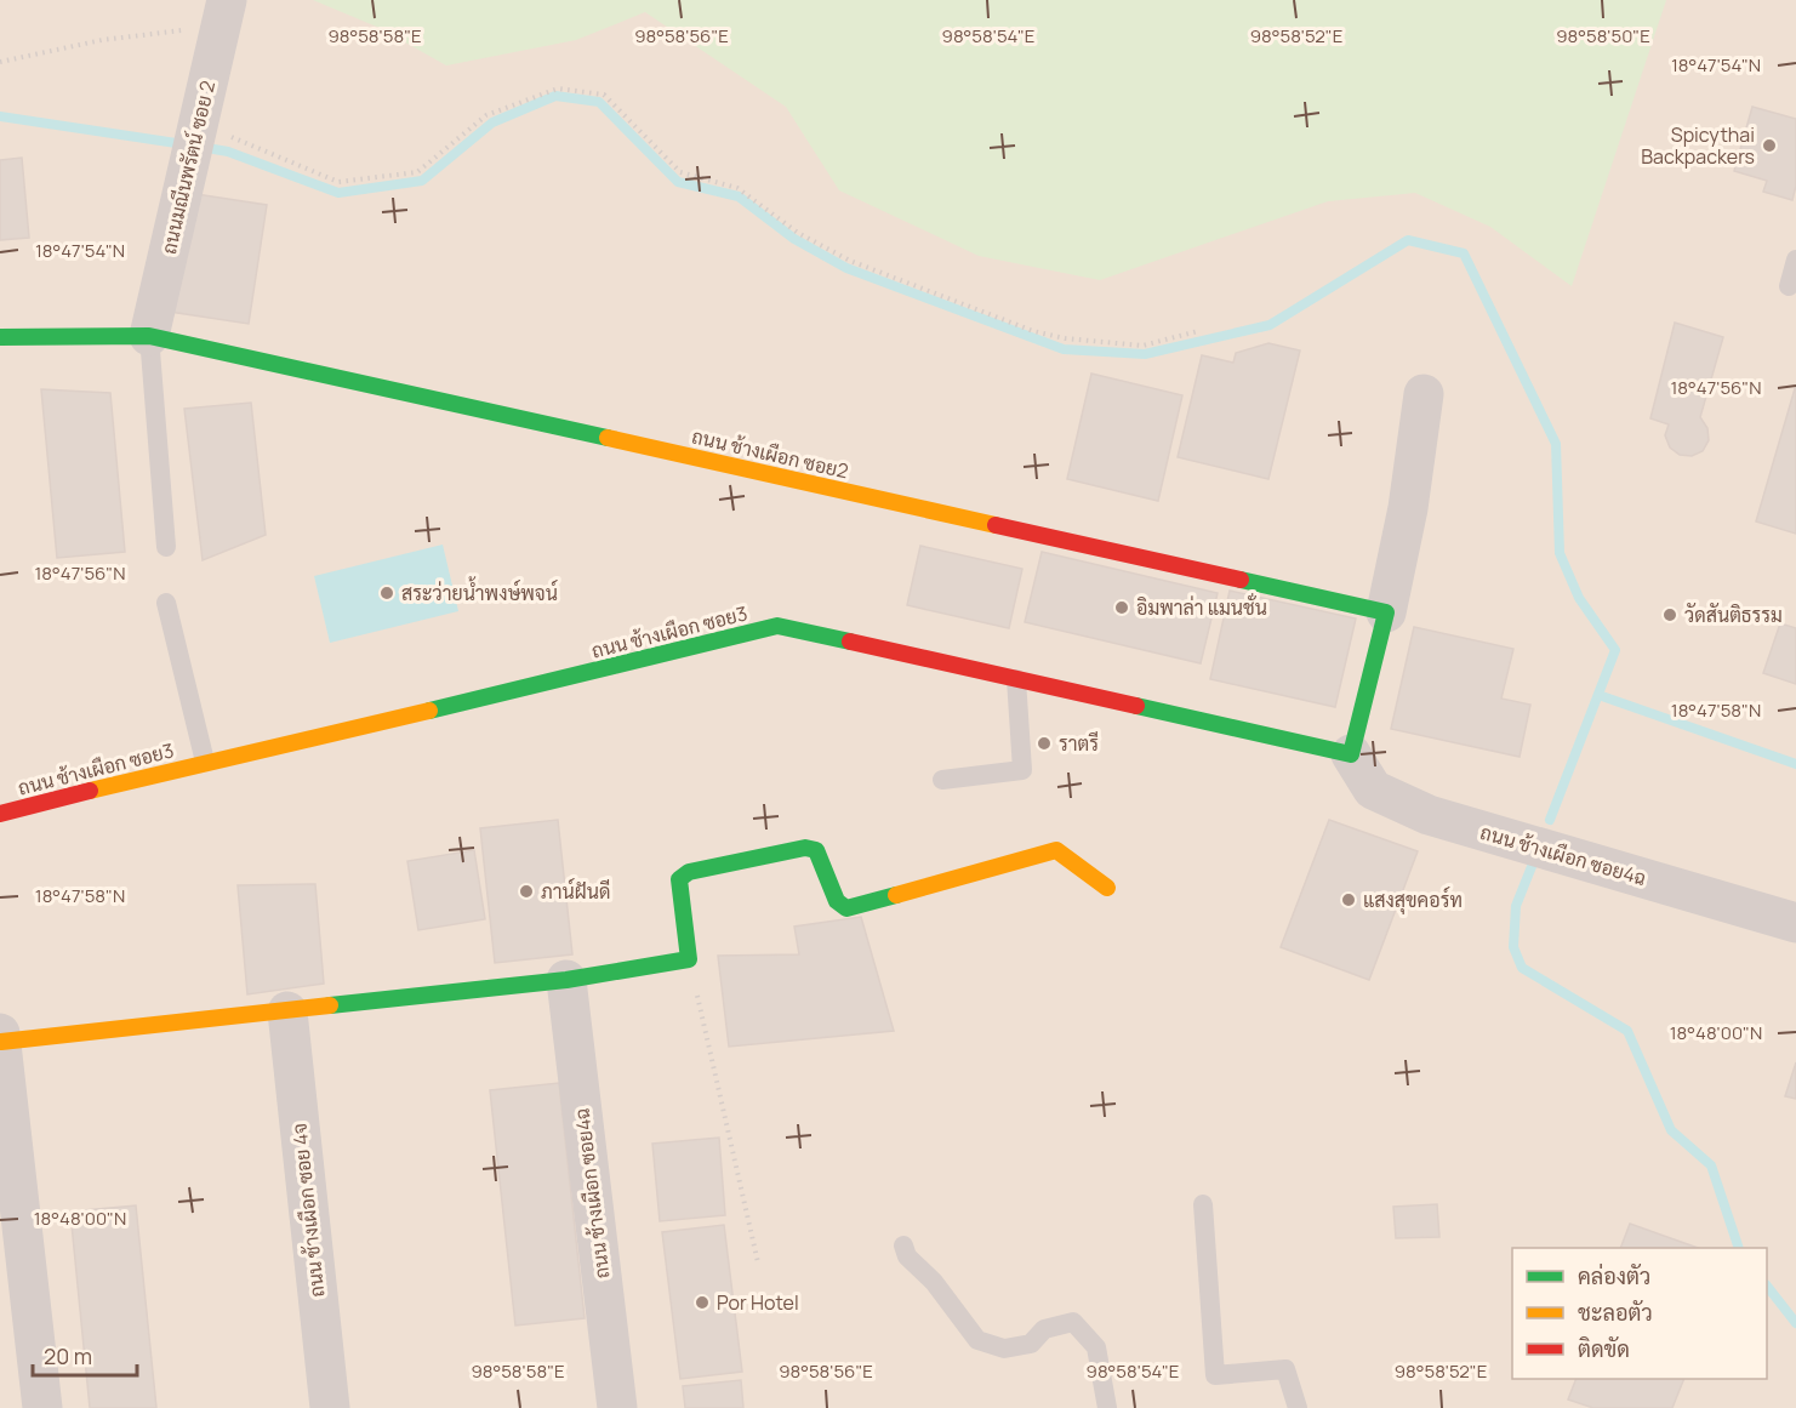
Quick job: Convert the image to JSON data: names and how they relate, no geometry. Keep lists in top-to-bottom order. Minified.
{"streets":{"street":["ถนนมณีนพรัตน์ ซอย 2","ถนน ช้างเผือก ซอย2","ถนน ช้างเผือก ซอย3","ถนน ช้างเผือก ซอย4ฉ","ถนน ช้างเผือก ซอย 4จ"]},"crossings":[["ถนนมณีนพรัตน์ ซอย 2","ถนน ช้างเผือก ซอย2"],["ถนน ช้างเผือก ซอย3","ถนน ช้างเผือก ซอย4ฉ"]],"places":["Spicythai Backpackers","สระว่ายน้ำพงษ์พจน์","อิมพาล่า แมนชั่น","วัดสันติธรรม","ราตรี","ภาน์ฝันดี","แสงสุขคอร์ท","Por Hotel"],"legend":["คล่องตัว","ชะลอตัว","ติดขัด"],"scale_bar":"20 m","coordinates":["98°58'58\"E","98°58'56\"E","98°58'54\"E","98°58'52\"E","98°58'50\"E","18°47'54\"N","18°47'56\"N","18°47'58\"N","18°48'00\"N"]}
